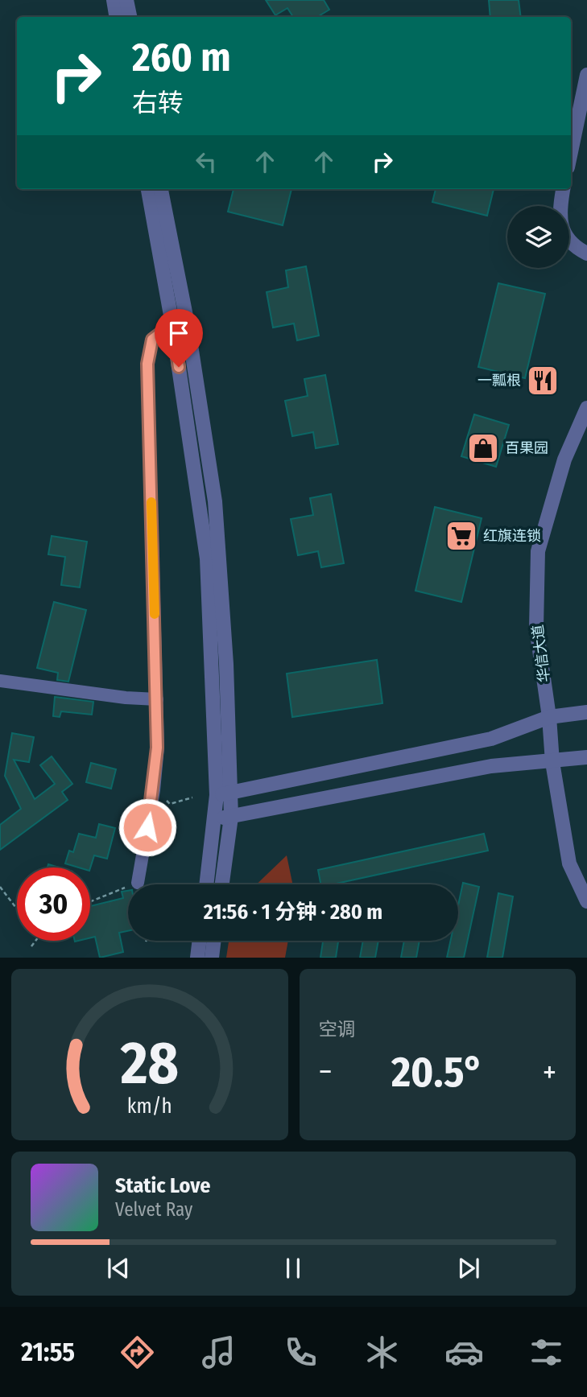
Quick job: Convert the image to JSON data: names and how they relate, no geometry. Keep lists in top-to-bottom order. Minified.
{"streets":{"street":["华信大道"]},"places":{"restaurant":["一瓢根"],"shop":["百果园"],"supermarket":["红旗连锁"]},"page":{"turn":["260 m","右转"],"limit":"30","trip":"21:56 · 1 分钟 · 280 m","tile":"空调","heat":["−","20.5°","+"],"song":["Static Love","Velvet Ray"],"tabs":"21:55","gauge":["28","km/h"]}}
